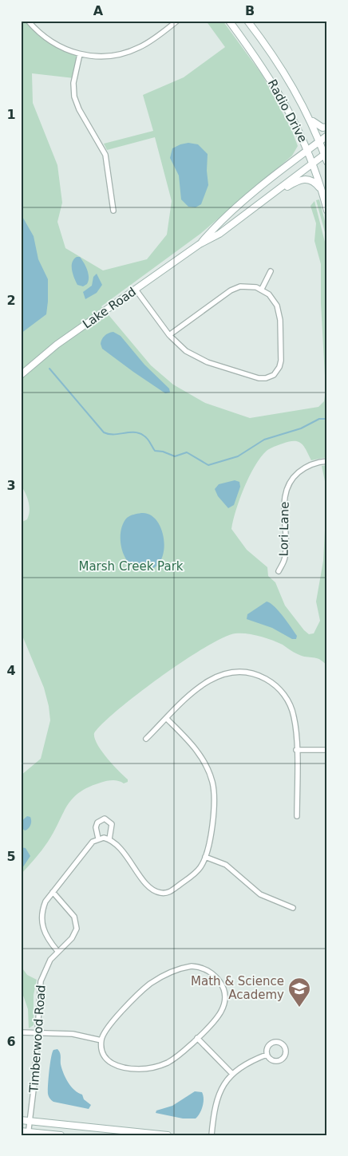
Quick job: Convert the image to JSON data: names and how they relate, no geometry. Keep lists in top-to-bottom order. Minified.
{"streets":{"street":["Radio Drive","Lake Road","Lori Lane","Timberwood Road"]},"crossings":[["Radio Drive","Lake Road"]],"parks":["Marsh Creek Park"],"places":{"school or university":["Math & Science Academy"]},"grid":{"columns":["A","B"],"rows":["1","2","3","4","5","6"]}}
